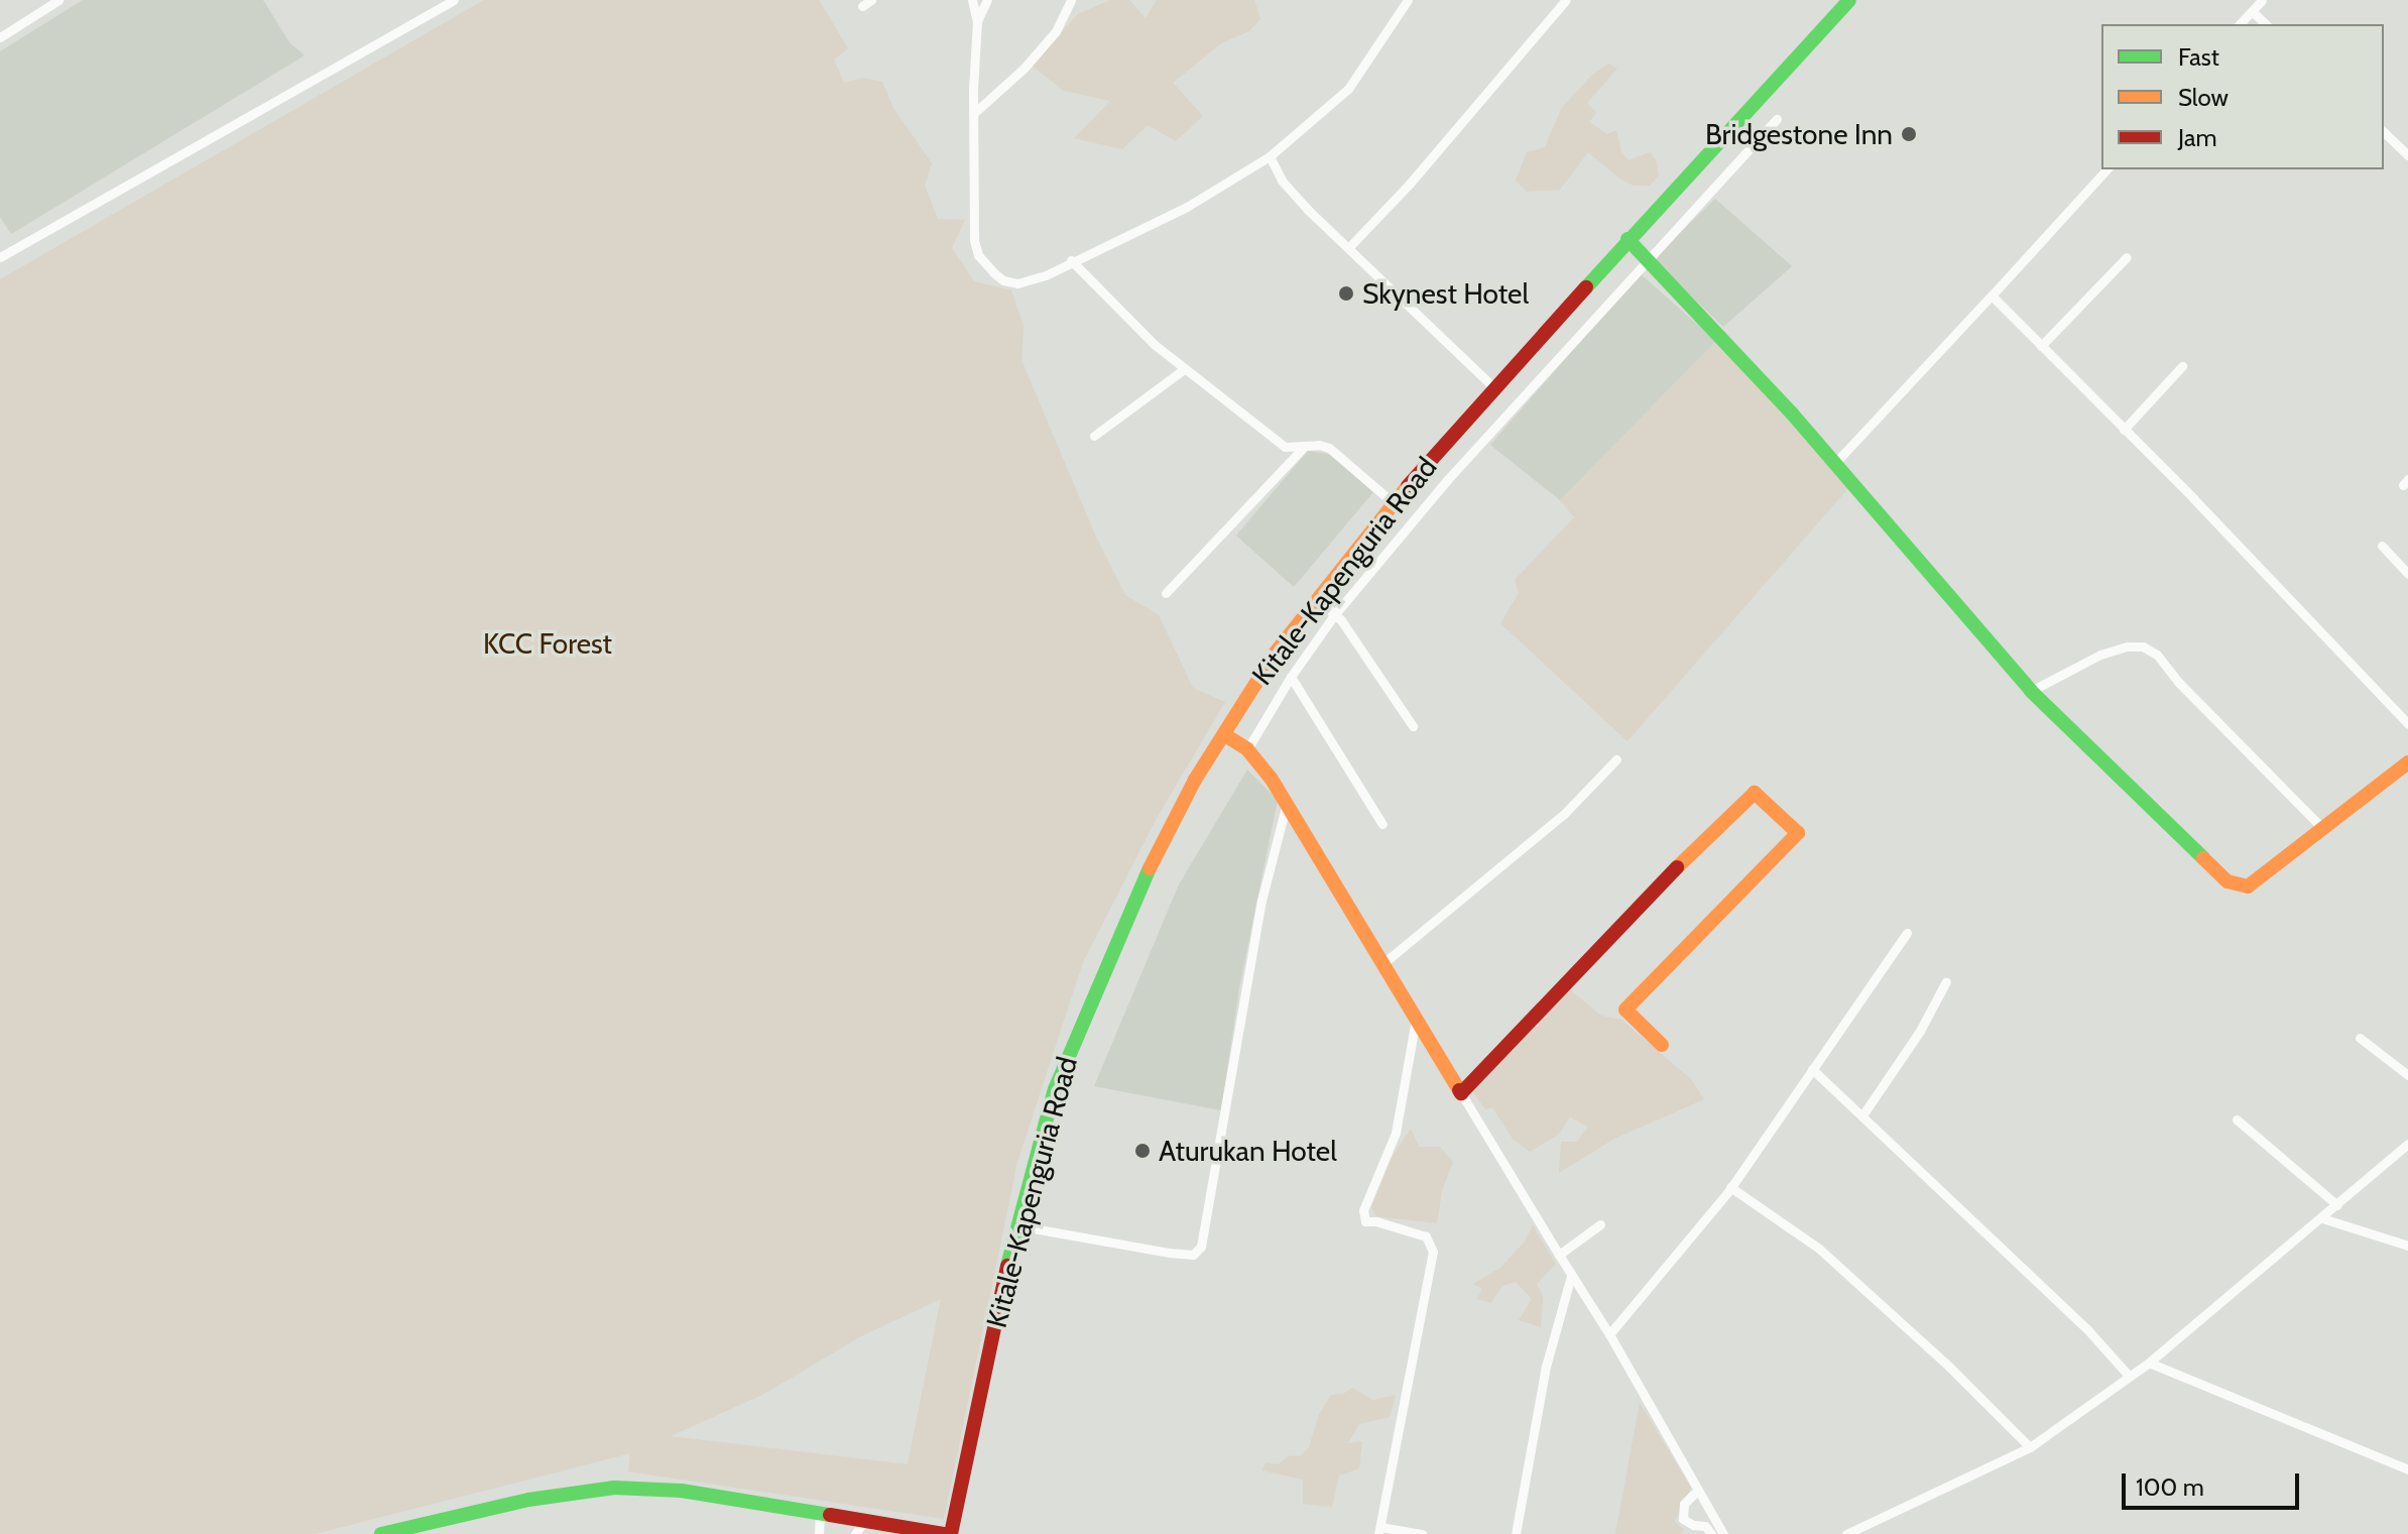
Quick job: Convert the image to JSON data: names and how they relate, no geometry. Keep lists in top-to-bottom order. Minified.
{"streets":{"main road":["Kitale-Kapenguria Road"]},"parks":["KCC Forest"],"places":["Bridgestone Inn","Skynest Hotel","Aturukan Hotel"],"legend":["Fast","Slow","Jam"],"scale_bar":"100 m"}
